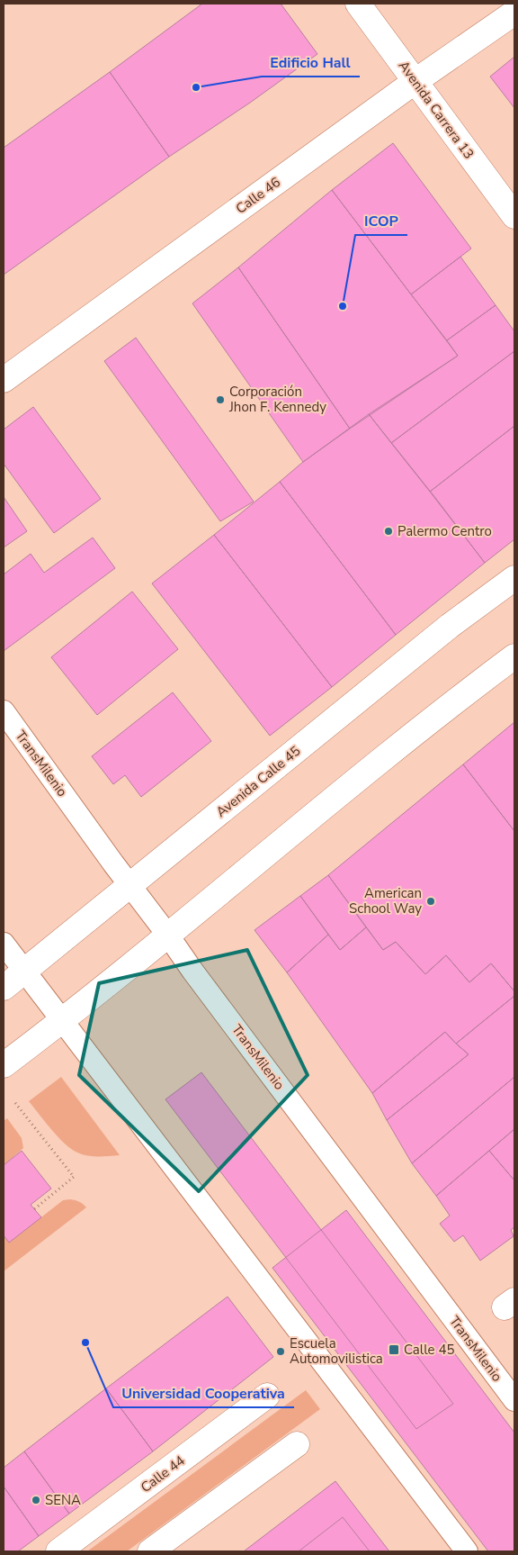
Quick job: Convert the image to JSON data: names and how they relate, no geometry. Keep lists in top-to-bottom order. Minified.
{"streets":{"main road":["Avenida Carrera 13","Calle 46","Avenida Calle 45","Calle 44"],"lane":["TransMilenio"]},"crossings":[["Avenida Carrera 13","Calle 46"],["TransMilenio","Avenida Calle 45"]],"places":{"other":["Edificio Hall","ICOP","Corporación Jhon F. Kennedy","Palermo Centro","American School Way","Universidad Cooperativa","Escuela Automovilistica","SENA"],"transit":["Calle 45"]}}
